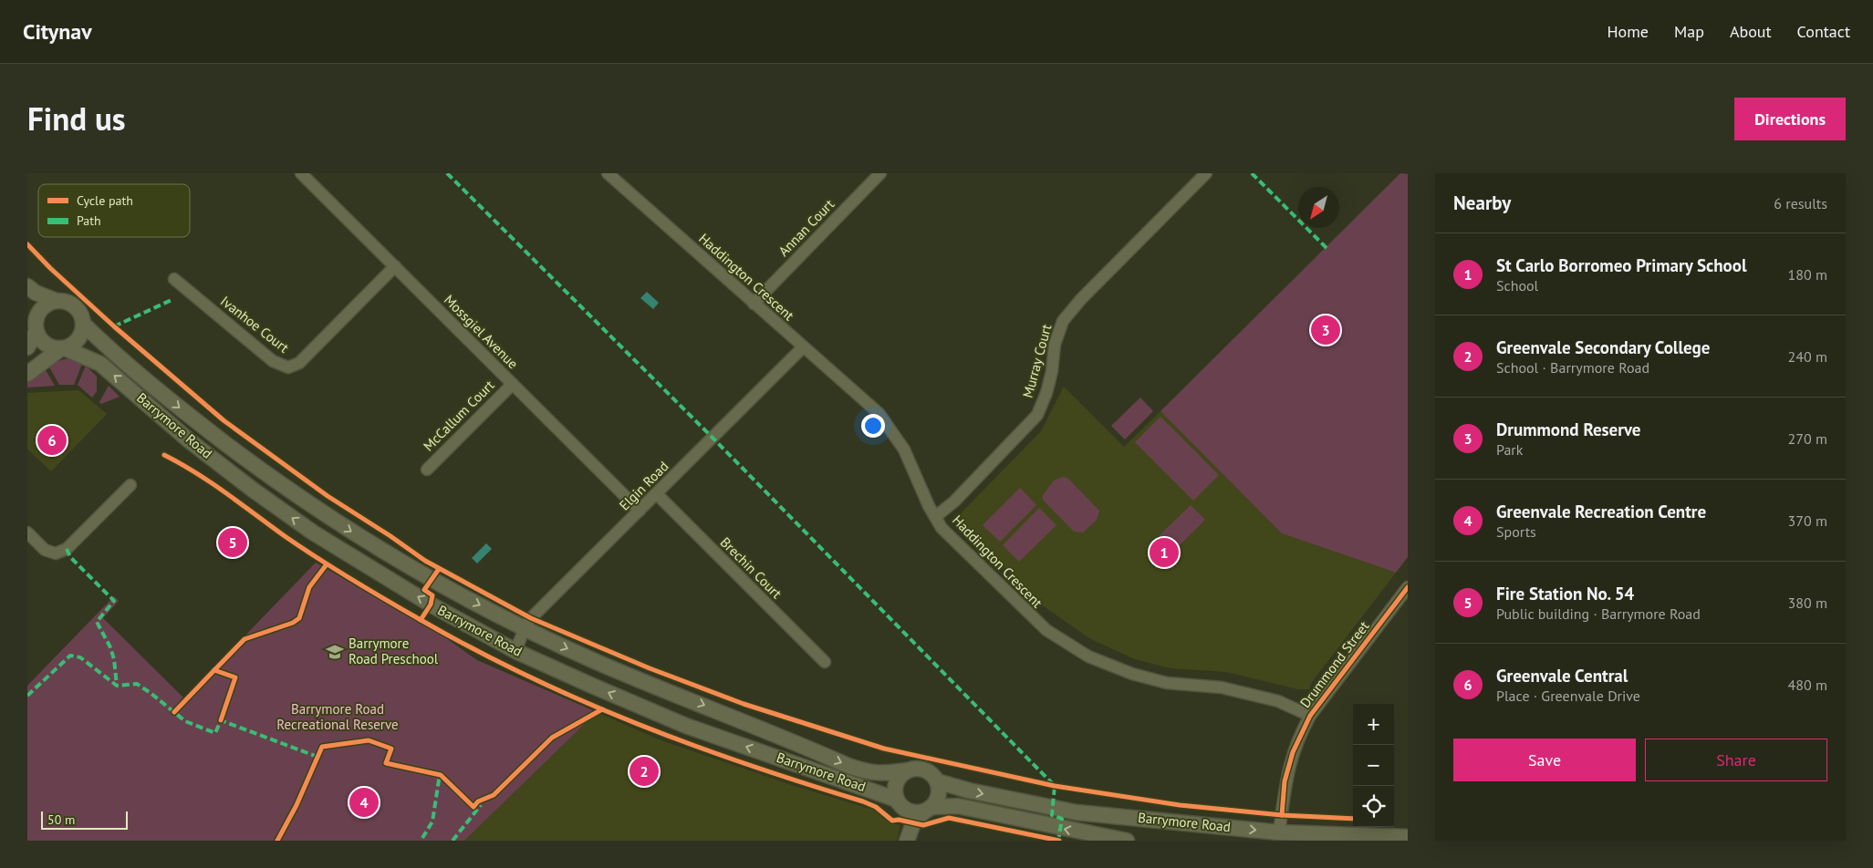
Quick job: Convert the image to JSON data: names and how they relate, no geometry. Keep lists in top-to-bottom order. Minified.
{"streets":{"street":["Annan Court","Haddington Crescent","Ivanhoe Court","Mossgiel Avenue","Murray Court","McCallum Court","Barrymore Road","Elgin Road","Brechin Court","Drummond Street"]},"crossings":[["Annan Court","Haddington Crescent"],["Haddington Crescent","Murray Court"],["Haddington Crescent","Elgin Road"],["Haddington Crescent","Drummond Street"],["Ivanhoe Court","Mossgiel Avenue"],["Mossgiel Avenue","McCallum Court"],["Mossgiel Avenue","Elgin Road"],["Barrymore Road","Elgin Road"],["Barrymore Road","Drummond Street"],["Elgin Road","Brechin Court"]],"parks":["Barrymore Road Recreational Reserve"],"places":{"school or university":["Barrymore Road Preschool"]},"legend":["Cycle path","Path"],"scale_bar":"50 m","north":"bottom left","page":{"header":"Citynav","nav":["Home","Map","About","Contact"],"title":"Find us","buttons":["Directions",["Save","Share"]],"heading":["Nearby","6 results"],"list":[{"mark":"1","name":"St Carlo Borromeo Primary School","note":"School","value":"180 m"},{"mark":"2","name":"Greenvale Secondary College","note":"School · Barrymore Road","value":"240 m"},{"mark":"3","name":"Drummond Reserve","note":"Park","value":"270 m"},{"mark":"4","name":"Greenvale Recreation Centre","note":"Sports","value":"370 m"},{"mark":"5","name":"Fire Station No. 54","note":"Public building · Barrymore Road","value":"380 m"},{"mark":"6","name":"Greenvale Central","note":"Place · Greenvale Drive","value":"480 m"}],"pins":["3","6","5","1","2","4"],"map_buttons":["+","−"],"scale":"50 m"}}
